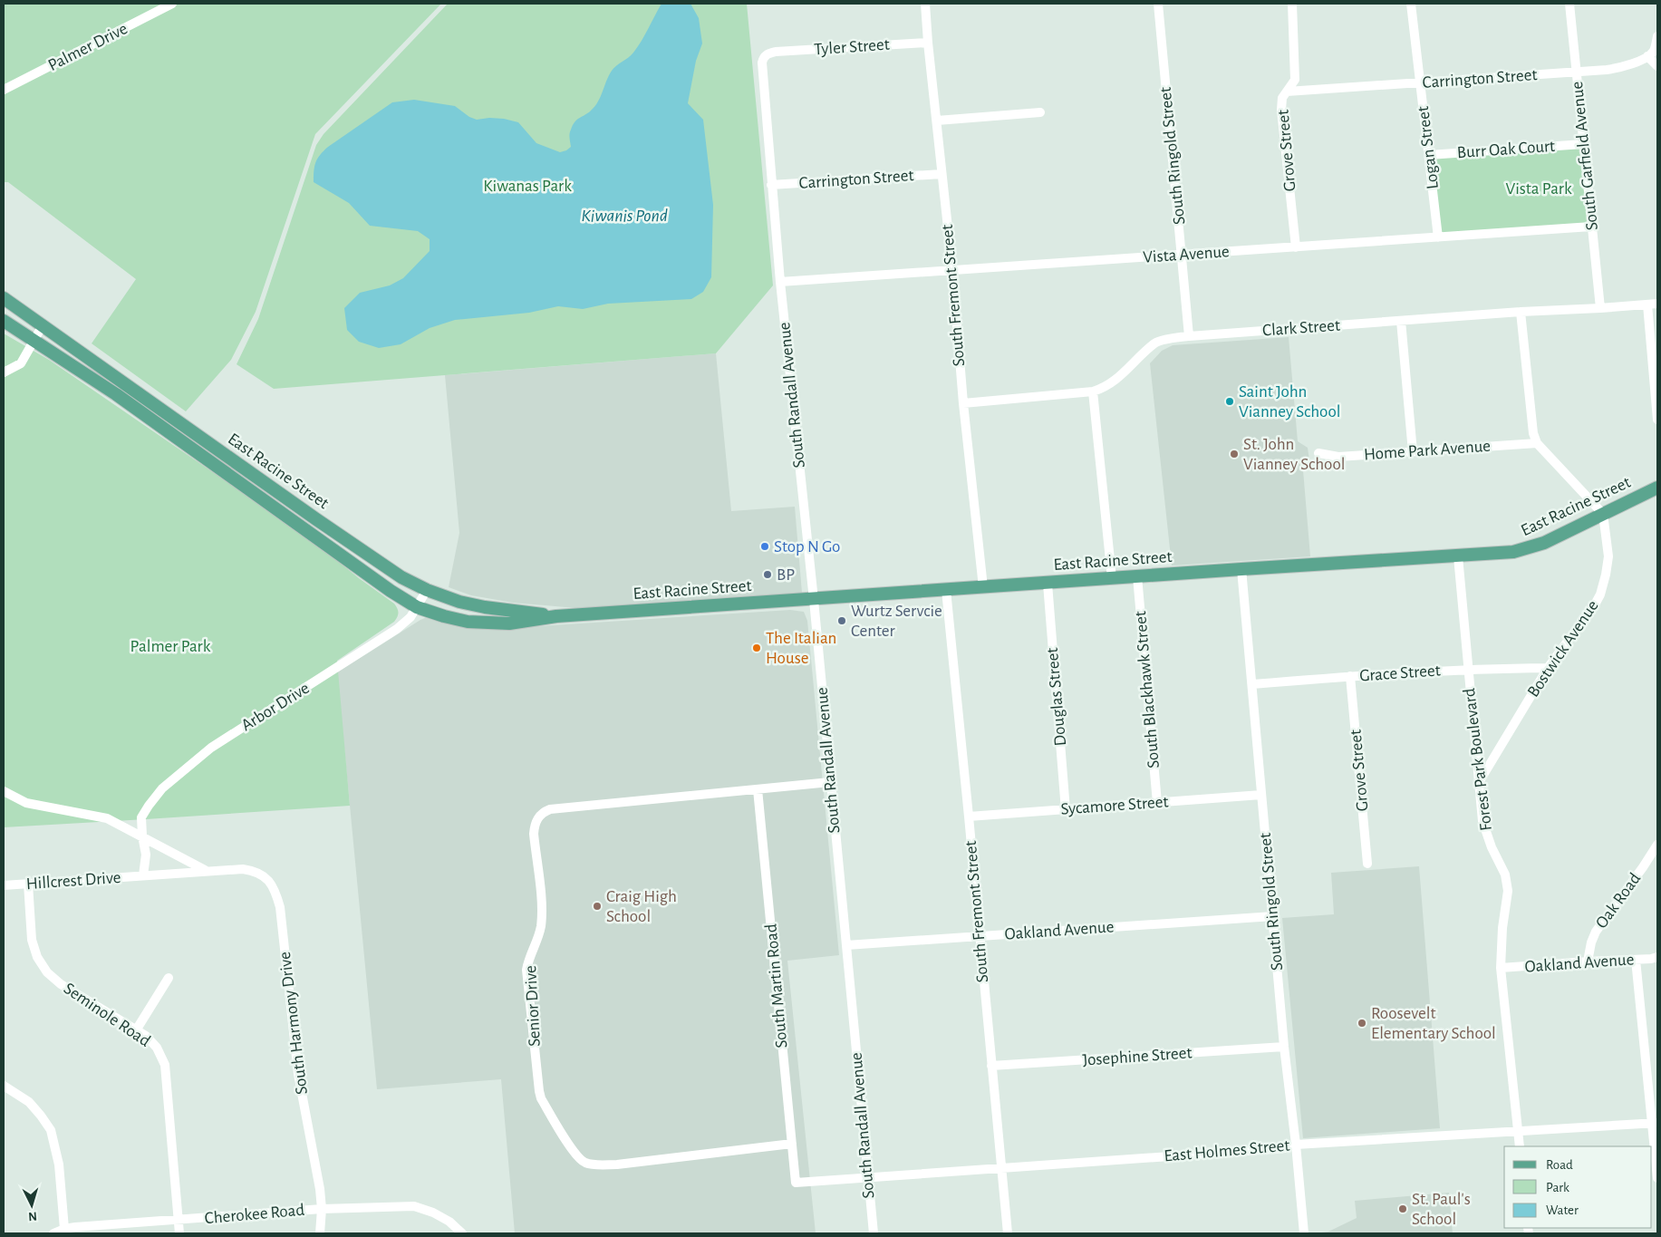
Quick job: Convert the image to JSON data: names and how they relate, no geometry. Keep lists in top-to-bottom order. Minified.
{"streets":{"main road":["East Racine Street"],"street":["Palmer Drive","Tyler Street","Carrington Street","Logan Street","Burr Oak Court","Grove Street","South Ringold Street","South Garfield Avenue","Vista Avenue","South Fremont Street","Clark Street","South Randall Avenue","Home Park Avenue","Bostwick Avenue","Grace Street","South Blackhawk Street","Douglas Street","Arbor Drive","Forest Park Boulevard","Sycamore Street","Hillcrest Drive","Oak Road","Oakland Avenue","South Martin Road","Senior Drive","Seminole Road","South Harmony Drive","Josephine Street","East Holmes Street","Cherokee Road"]},"crossings":[["Tyler Street","South Fremont Street"],["Tyler Street","South Randall Avenue"],["Carrington Street","Logan Street"],["Carrington Street","Grove Street"],["Carrington Street","South Garfield Avenue"],["Carrington Street","South Fremont Street"],["Carrington Street","South Randall Avenue"],["Logan Street","Burr Oak Court"],["Logan Street","Vista Avenue"],["Burr Oak Court","South Garfield Avenue"],["Grove Street","Vista Avenue"],["Grove Street","Grace Street"],["South Ringold Street","Vista Avenue"],["South Ringold Street","Clark Street"],["South Ringold Street","East Racine Street"],["South Ringold Street","Grace Street"],["South Ringold Street","Sycamore Street"],["South Ringold Street","Oakland Avenue"],["South Ringold Street","Josephine Street"],["South Ringold Street","East Holmes Street"],["South Garfield Avenue","Vista Avenue"],["South Garfield Avenue","Clark Street"],["Vista Avenue","South Fremont Street"],["Vista Avenue","South Randall Avenue"],["South Fremont Street","Clark Street"],["South Fremont Street","East Racine Street"],["South Fremont Street","Sycamore Street"],["South Fremont Street","Oakland Avenue"],["South Fremont Street","Josephine Street"],["South Fremont Street","East Holmes Street"],["South Randall Avenue","East Racine Street"],["South Randall Avenue","Oakland Avenue"],["South Randall Avenue","Senior Drive"],["South Randall Avenue","East Holmes Street"],["East Racine Street","Bostwick Avenue"],["East Racine Street","South Blackhawk Street"],["East Racine Street","Douglas Street"],["East Racine Street","Arbor Drive"],["East Racine Street","Forest Park Boulevard"],["Bostwick Avenue","Grace Street"],["Bostwick Avenue","Forest Park Boulevard"],["Grace Street","Forest Park Boulevard"],["South Blackhawk Street","Sycamore Street"],["Douglas Street","Sycamore Street"],["Forest Park Boulevard","Oakland Avenue"],["Forest Park Boulevard","East Holmes Street"],["Hillcrest Drive","Seminole Road"],["Hillcrest Drive","South Harmony Drive"],["Oak Road","Oakland Avenue"],["South Martin Road","Senior Drive"],["South Martin Road","East Holmes Street"],["Seminole Road","Cherokee Road"],["South Harmony Drive","Cherokee Road"]],"water":["Kiwanis Pond"],"parks":["Kiwanas Park","Vista Park","Palmer Park"],"places":["Saint John Vianney School","St. John Vianney School","Stop N Go","BP","Wurtz Servcie Center","The Italian House","Craig High School","Roosevelt Elementary School","St. Paul's School"],"legend":["Road","Park","Water"],"north":"bottom"}
